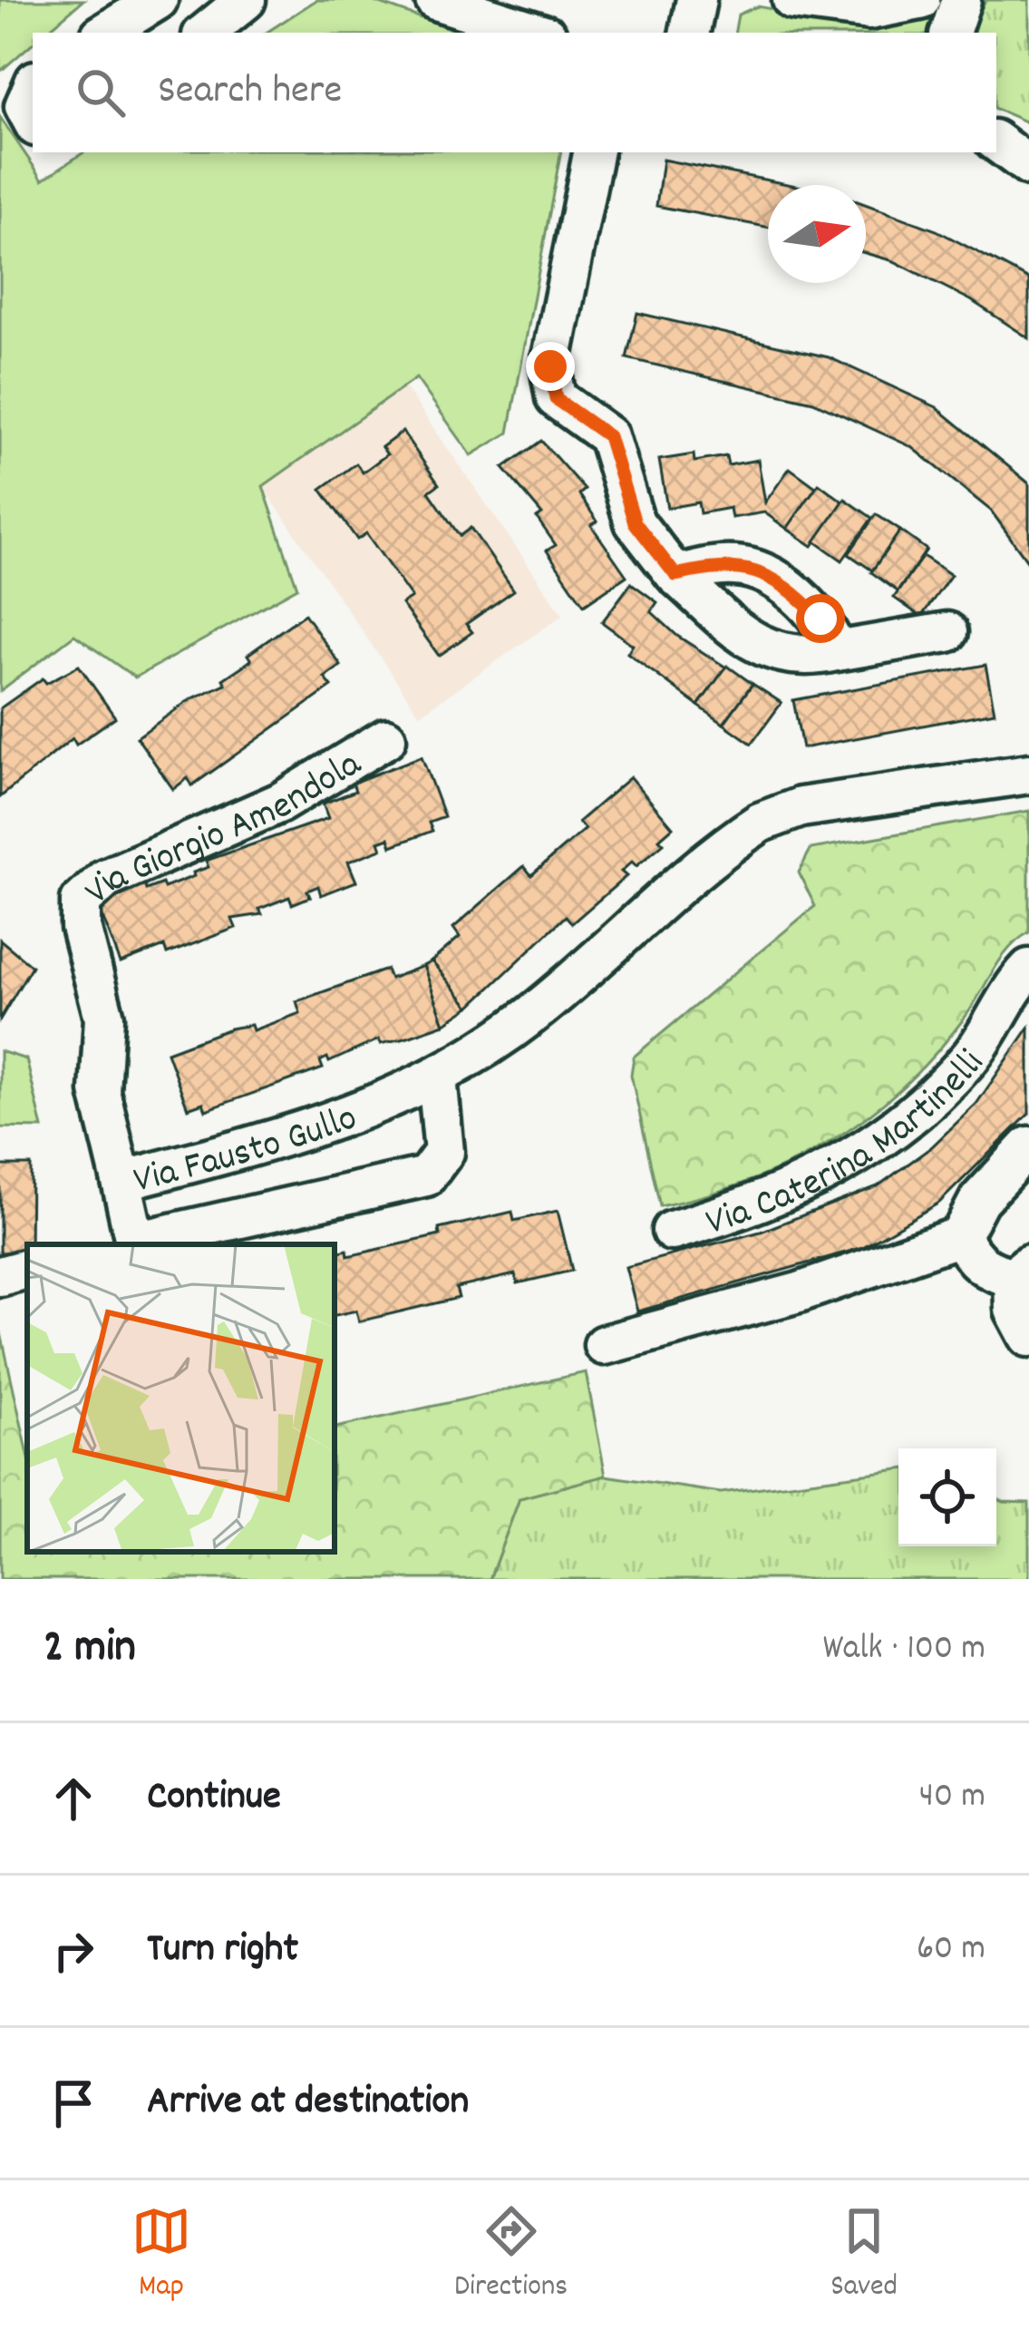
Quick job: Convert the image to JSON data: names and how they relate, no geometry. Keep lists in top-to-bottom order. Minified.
{"streets":{"street":["Via Giorgio Amendola","Via Caterina Martinelli","Via Fausto Gullo"]},"crossings":[["Via Giorgio Amendola","Via Fausto Gullo"]],"north":"right","page":{"search":"Search here","heading":["2 min","Walk · 100 m"],"list":[["Continue","40 m"],["Turn right","60 m"],"Arrive at destination"],"nav":["Map","Directions","Saved"]}}
